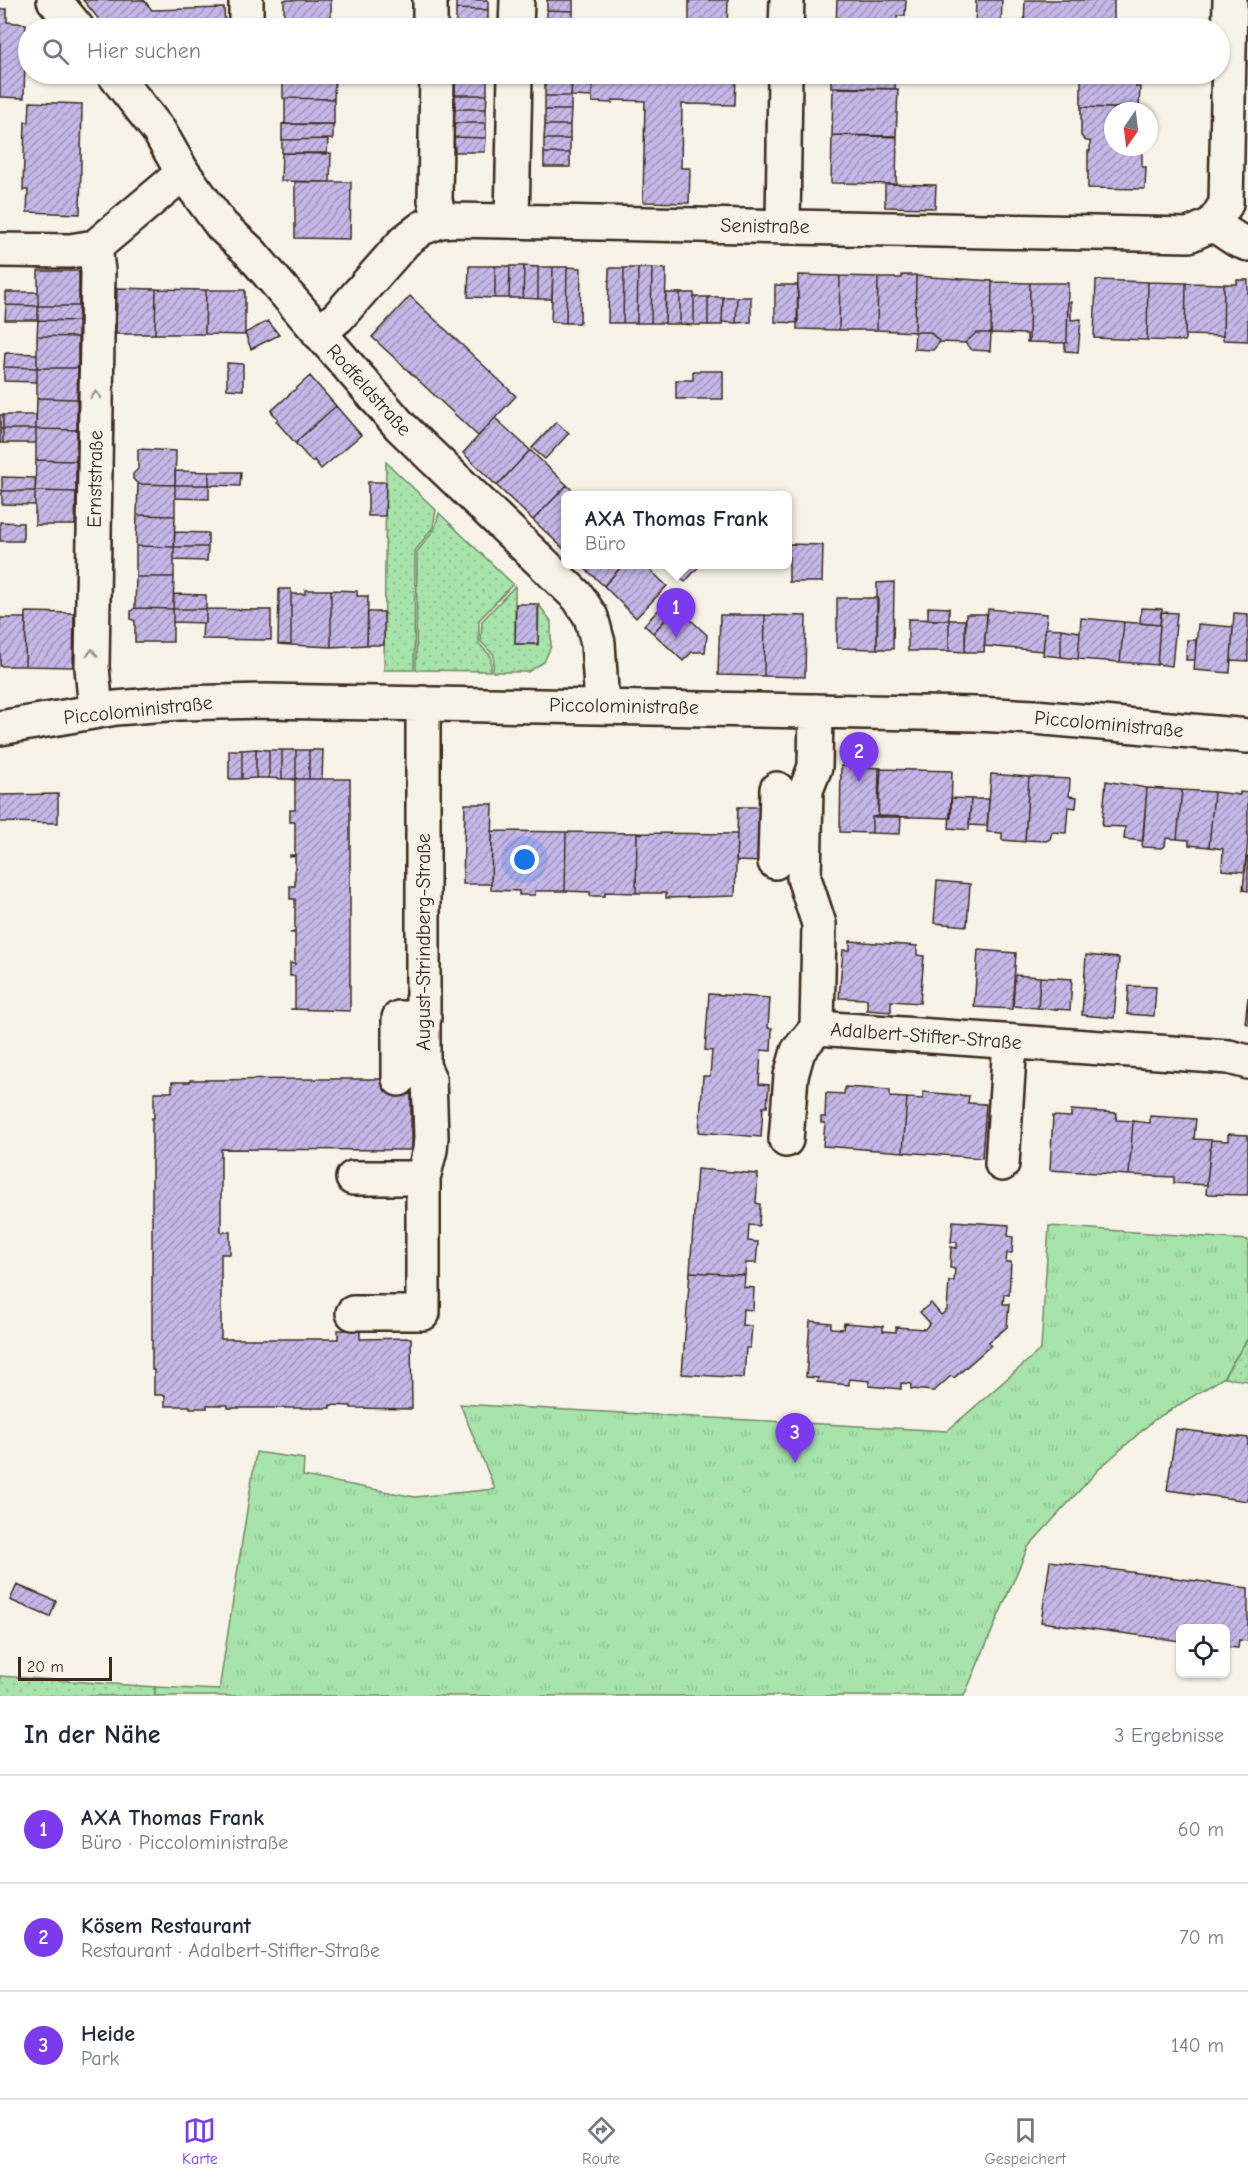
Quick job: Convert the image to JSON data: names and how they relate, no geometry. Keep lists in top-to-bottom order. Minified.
{"streets":{"street":["Senistraße","Rodfeldstraße","Ernststraße","Piccoloministraße","August-Strindberg-Straße","Adalbert-Stifter-Straße"]},"crossings":[["Senistraße","Rodfeldstraße"],["Rodfeldstraße","Piccoloministraße"],["Ernststraße","Piccoloministraße"],["Piccoloministraße","August-Strindberg-Straße"],["Piccoloministraße","Adalbert-Stifter-Straße"]],"one_way":["Ernststraße"],"scale_bar":"20 m","north":"bottom","page":{"search":"Hier suchen","popup":["AXA Thomas Frank","Büro"],"pins":["1","2","3"],"scale":"20 m","heading":["In der Nähe","3 Ergebnisse"],"list":[{"mark":"1","name":"AXA Thomas Frank","note":"Büro · Piccoloministraße","value":"60 m"},{"mark":"2","name":"Kösem Restaurant","note":"Restaurant · Adalbert-Stifter-Straße","value":"70 m"},{"mark":"3","name":"Heide","note":"Park","value":"140 m"}],"nav":["Karte","Route","Gespeichert"]}}
